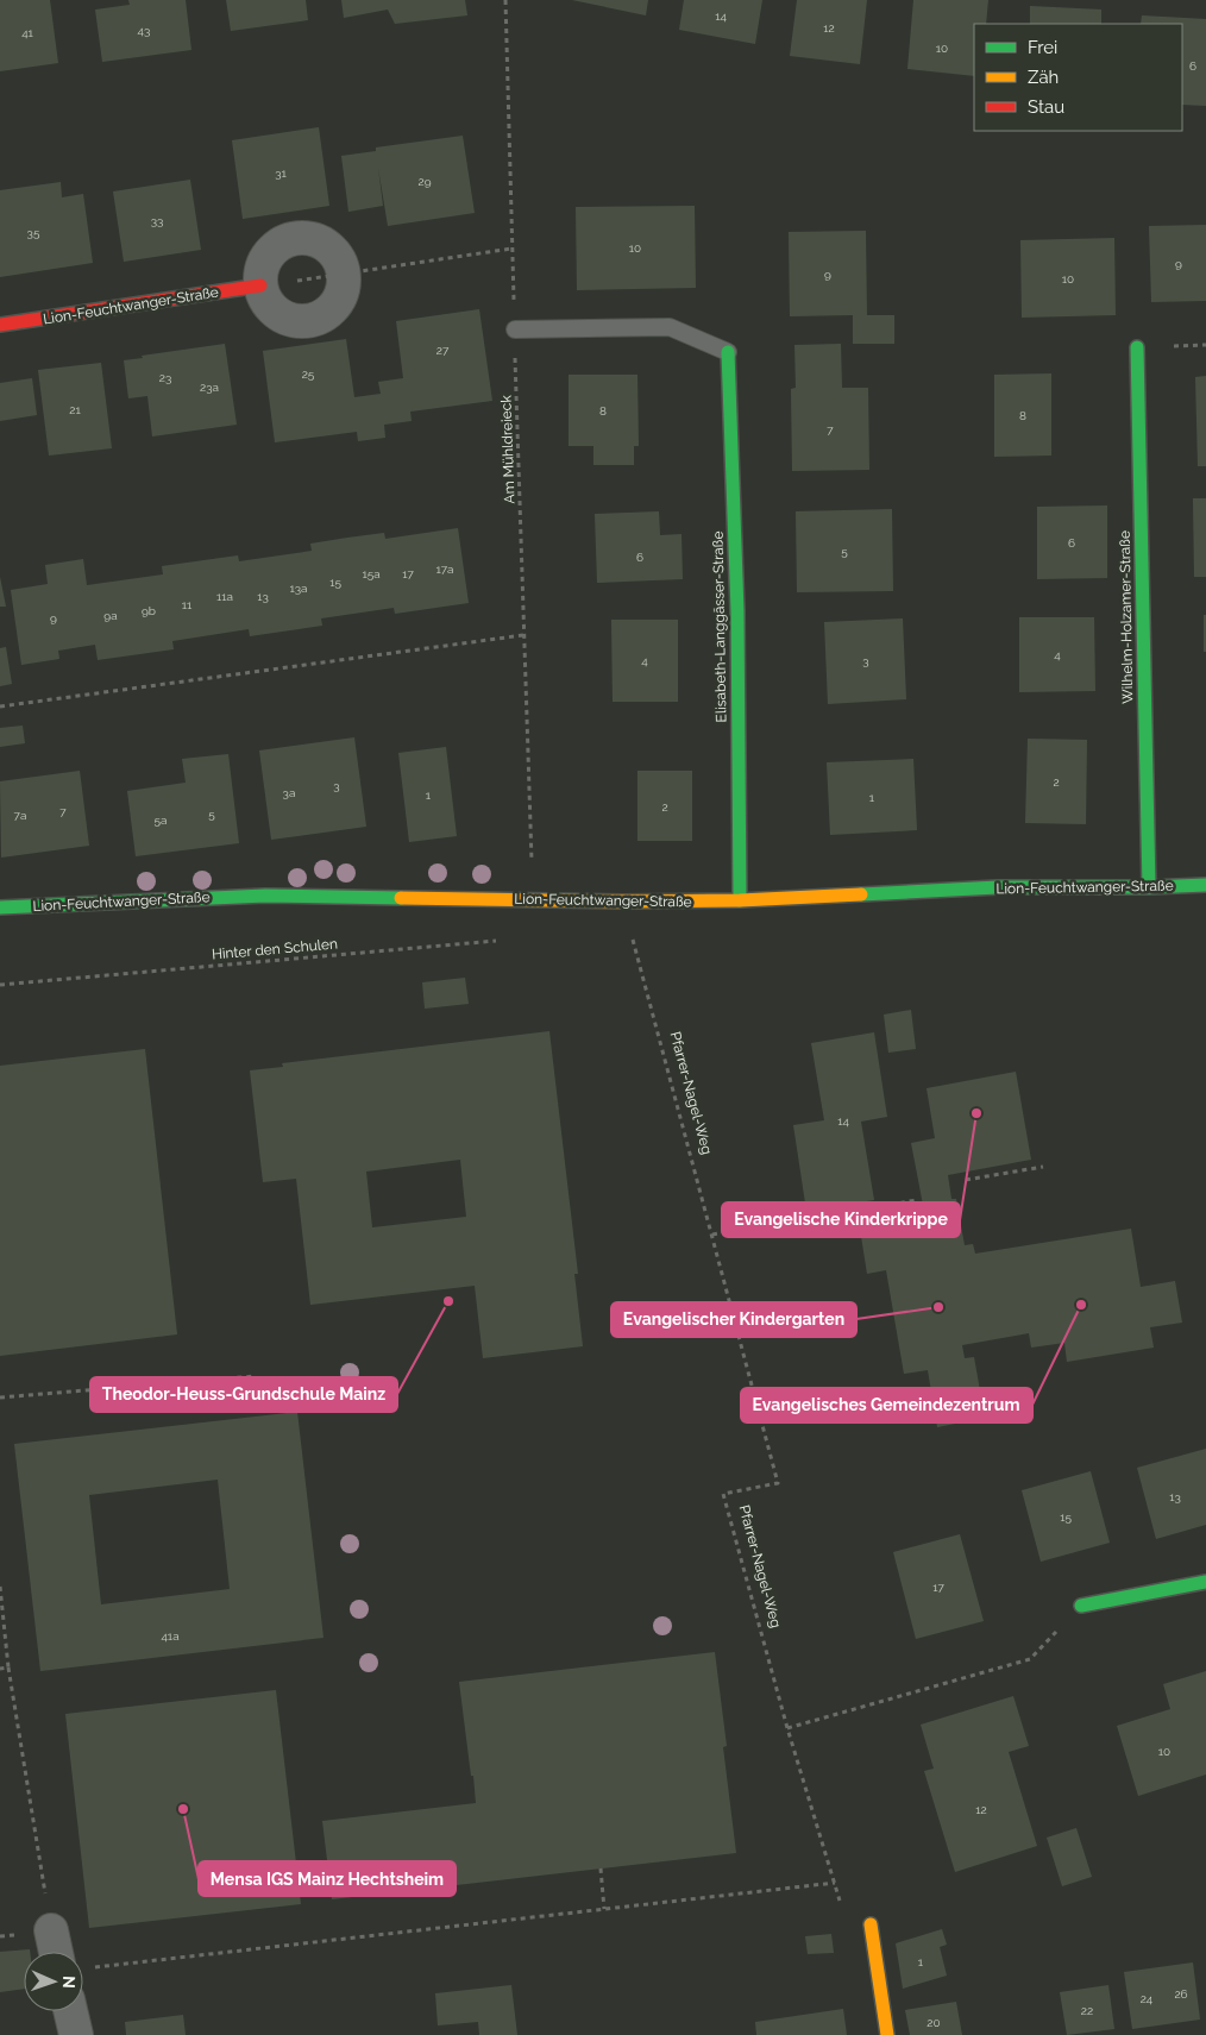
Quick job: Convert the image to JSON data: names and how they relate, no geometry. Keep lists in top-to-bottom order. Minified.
{"streets":{"street":["Lion-Feuchtwanger-Straße","Wilhelm-Holzamer-Straße","Elisabeth-Langgässer-Straße"],"path":["Am Mühldreieck","Hinter den Schulen","Pfarrer-Nagel-Weg"]},"crossings":[["Lion-Feuchtwanger-Straße","Am Mühldreieck"],["Lion-Feuchtwanger-Straße","Wilhelm-Holzamer-Straße"],["Lion-Feuchtwanger-Straße","Elisabeth-Langgässer-Straße"],["Lion-Feuchtwanger-Straße","Hinter den Schulen"],["Lion-Feuchtwanger-Straße","Pfarrer-Nagel-Weg"],["Am Mühldreieck","Hinter den Schulen"]],"places":["Evangelische Kinderkrippe","Theodor-Heuss-Grundschule Mainz","Evangelisches Gemeindezentrum","Evangelischer Kindergarten","Mensa IGS Mainz Hechtsheim"],"house_numbers":["14","12","43","41","10","6","31","29","33","35","10","9","9","10","27","25","23","23a","21","8","8","7","6","5","6","17a","15a","17","15","13a","11a","13","11","9b","9a","9","4","4","3","2","3","3a","1","1","2","7","5","7a","5a","14","13","15","17","41a","10","12","1","26","24","22","20"],"legend":["Frei","Zäh","Stau"],"north":"right"}
